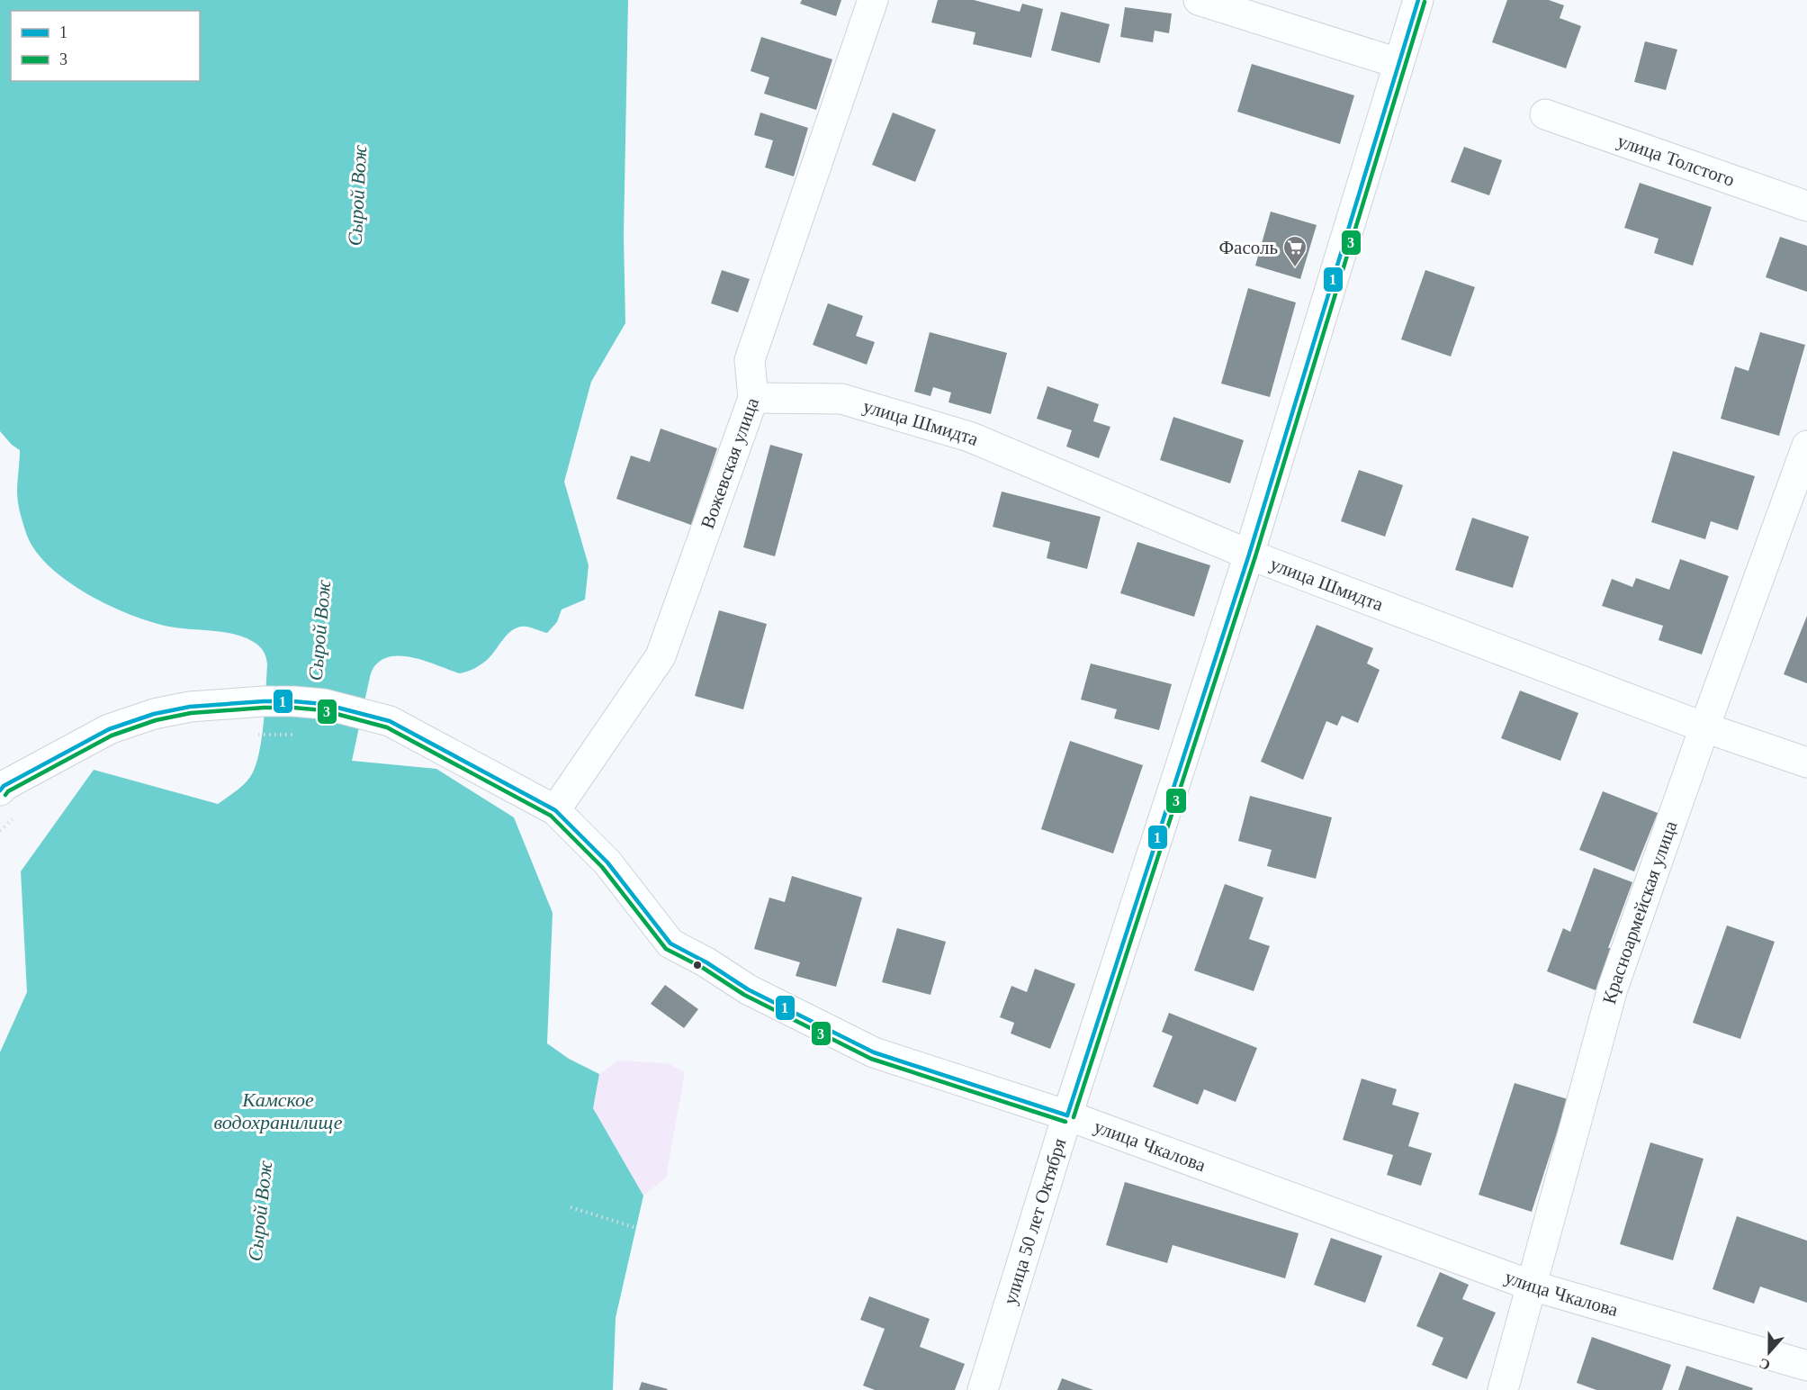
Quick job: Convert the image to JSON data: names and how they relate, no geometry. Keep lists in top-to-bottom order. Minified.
{"streets":{"street":["улица Толстого","улица Шмидта","Вожевская улица","Красноармейская улица","улица Чкалова","улица 50 лет Октября"]},"crossings":[["улица Шмидта","Вожевская улица"],["улица Шмидта","Красноармейская улица"],["улица Шмидта","улица 50 лет Октября"],["Вожевская улица","улица Чкалова"],["Красноармейская улица","улица Чкалова"],["улица Чкалова","улица 50 лет Октября"]],"water":["Сырой Вож","Камское водохранилище"],"places":{"supermarket":["Фасоль"]},"lines":["transit line 1","transit line 3"],"legend":["1","3"],"north":"bottom"}
